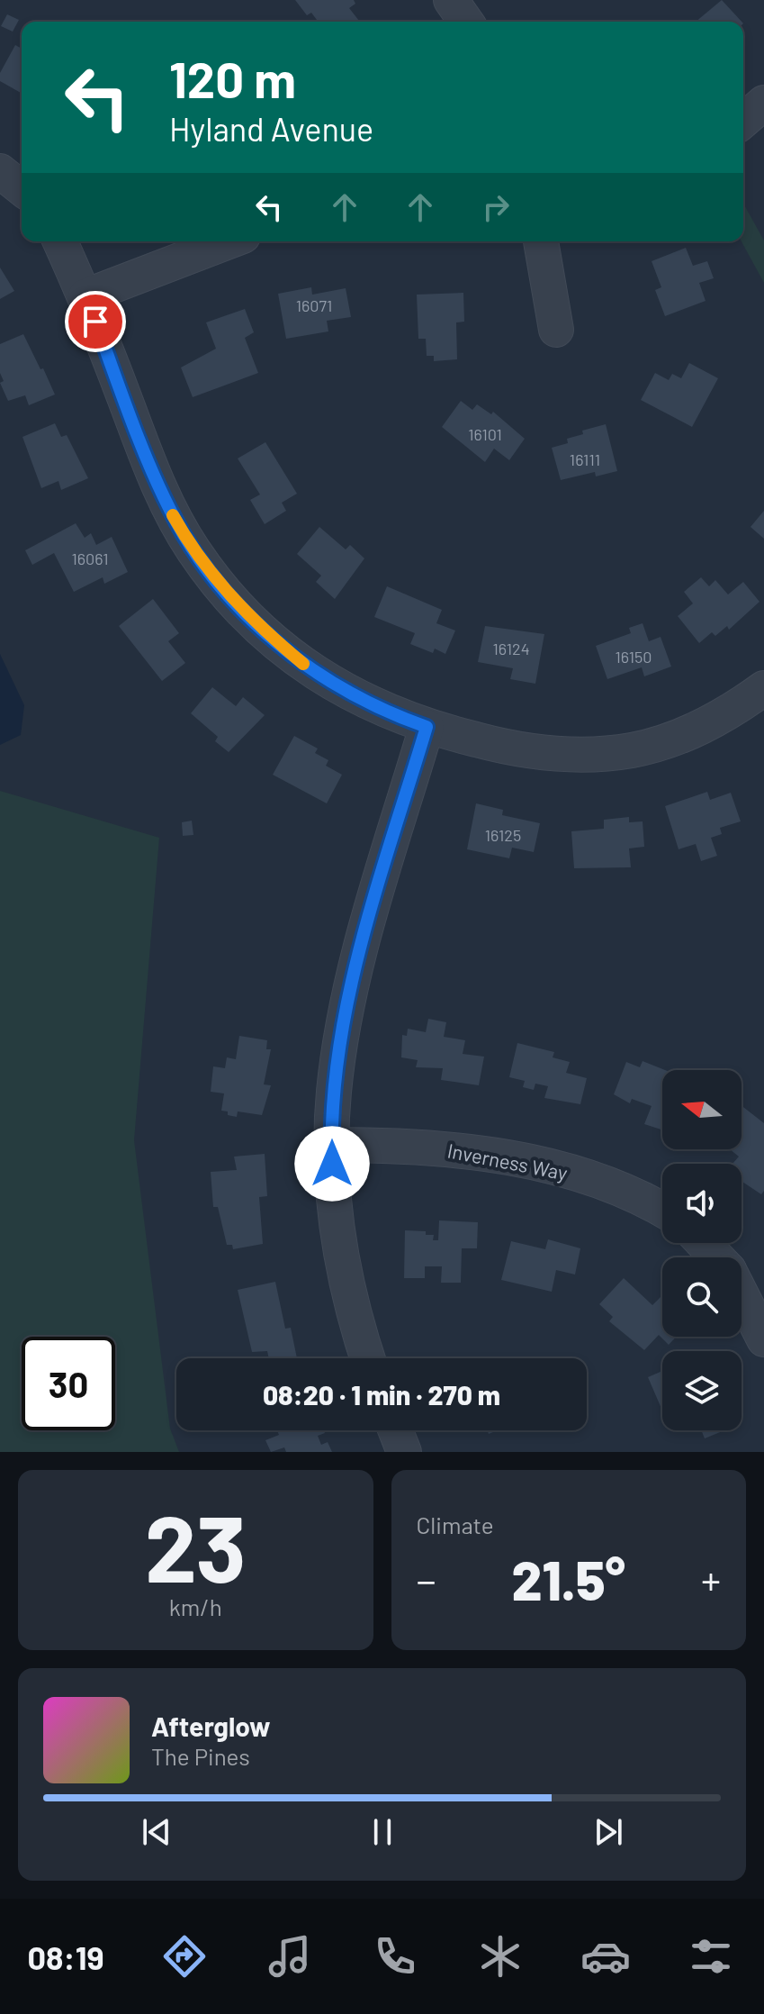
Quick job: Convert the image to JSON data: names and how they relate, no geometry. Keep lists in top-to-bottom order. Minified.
{"streets":{"street":["Inverness Way"]},"house_numbers":["16071","16101","16111","16061","16124","16150","16125"],"north":"left","page":{"turn":["120 m","Hyland Avenue"],"limit":"30","trip":"08:20 · 1 min · 270 m","tile":[["23","km/h"],"Climate"],"heat":["−","21.5°","+"],"song":["Afterglow","The Pines"],"tabs":"08:19"}}
